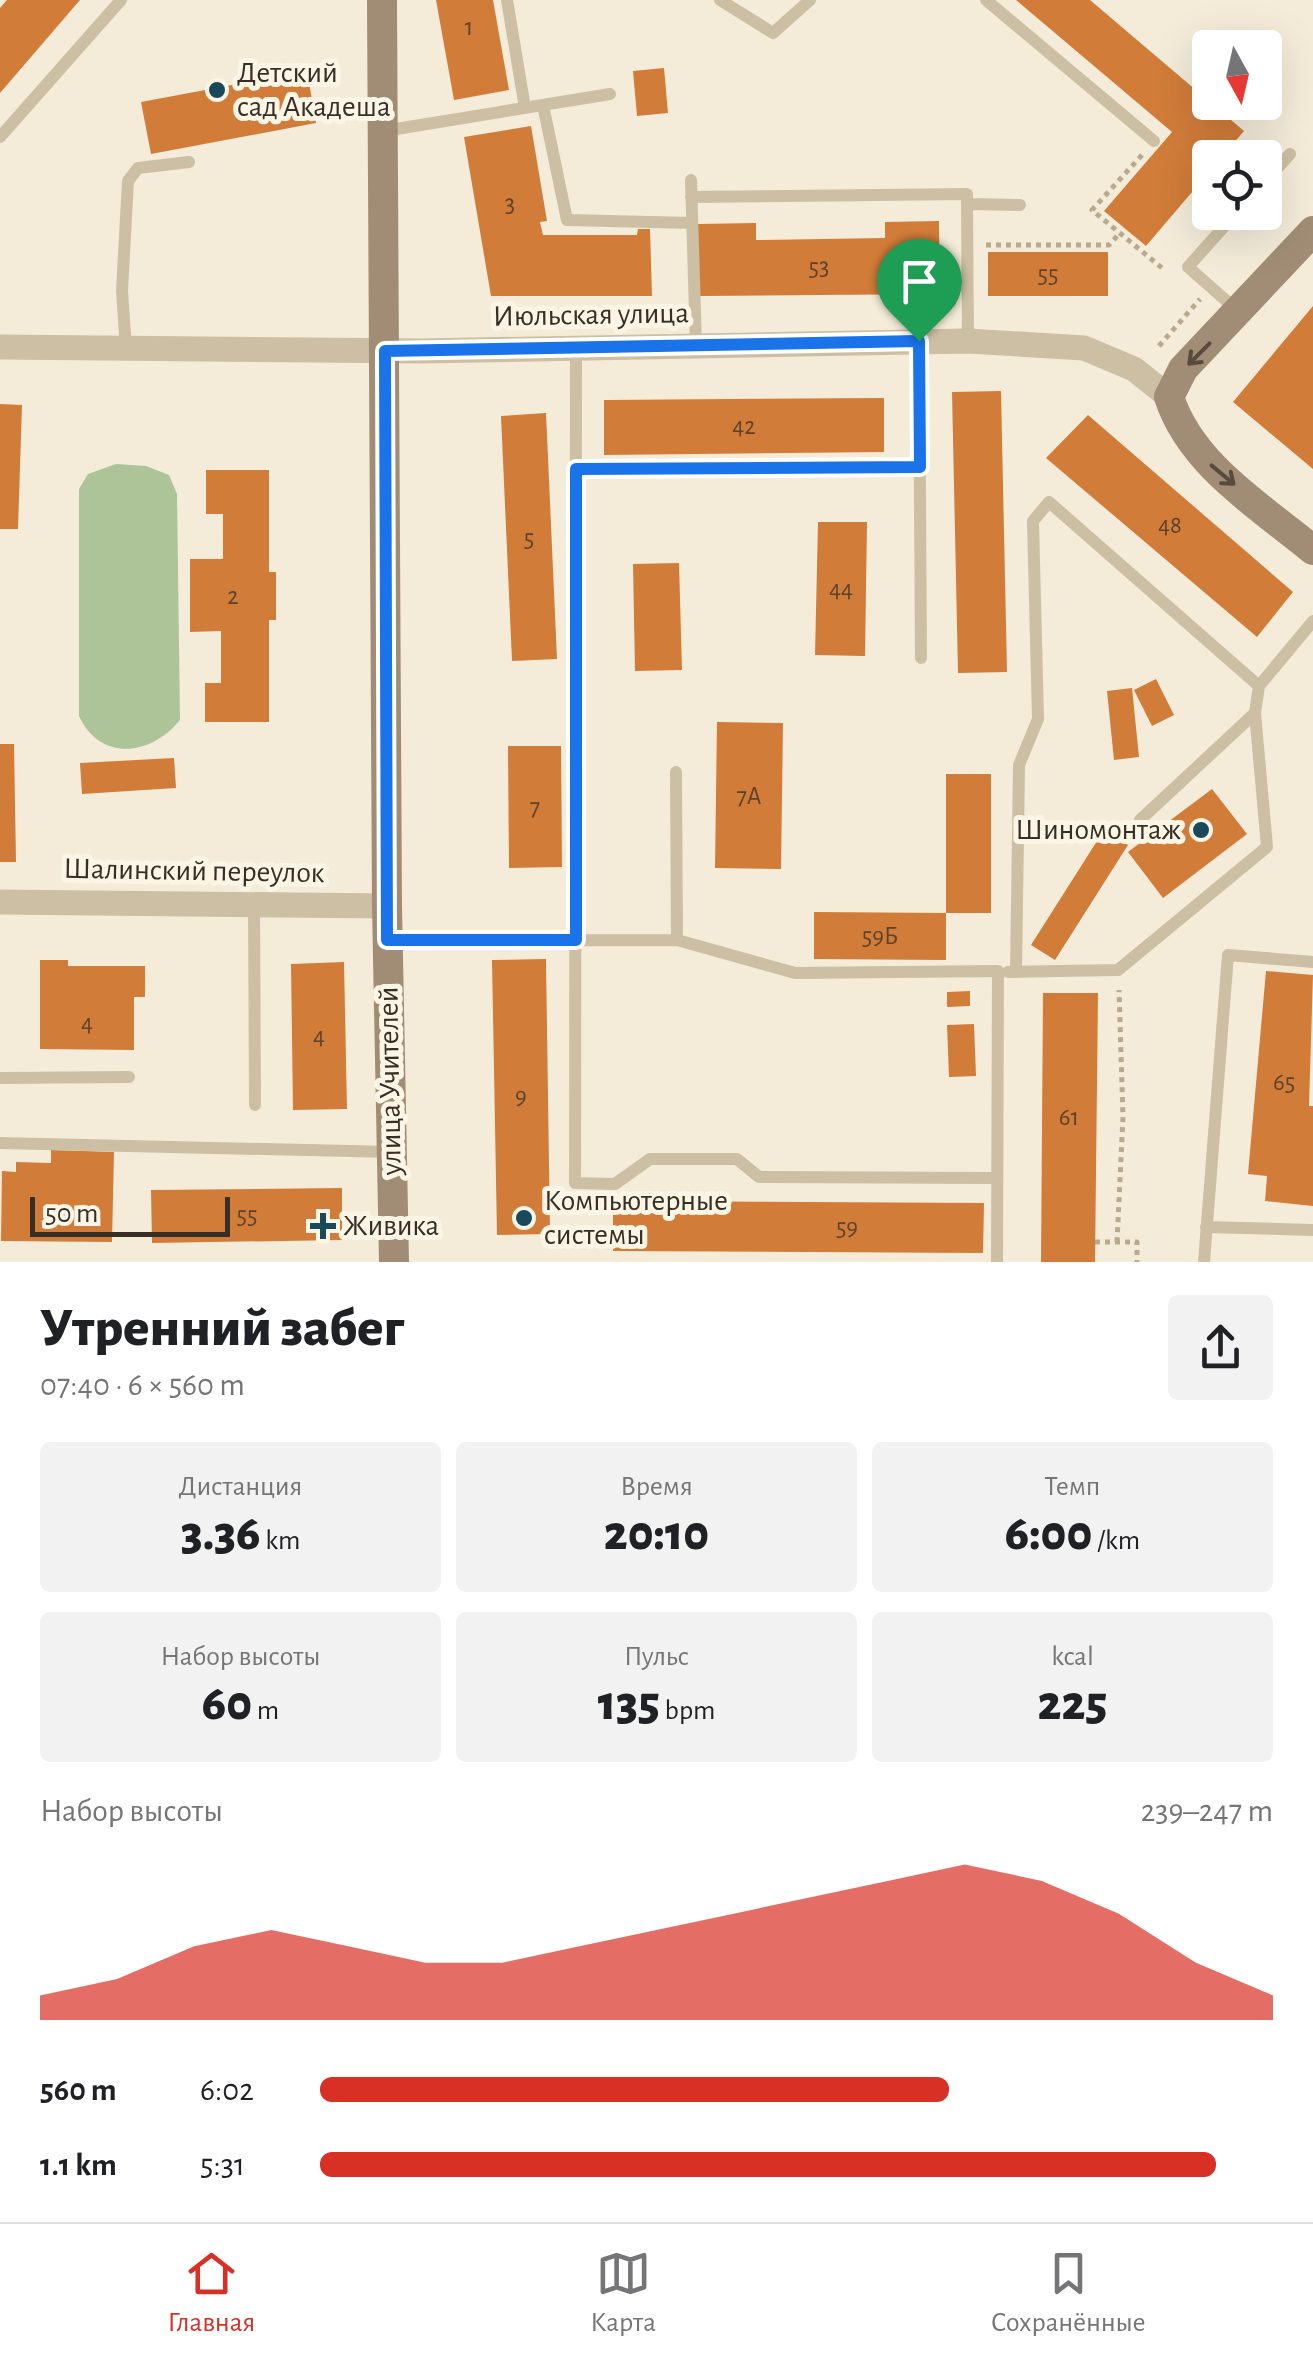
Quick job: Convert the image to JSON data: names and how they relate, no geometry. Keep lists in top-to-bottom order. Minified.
{"streets":{"street":["Июльская улица","Шалинский переулок","улица Учителей"]},"crossings":[["Июльская улица","улица Учителей"],["Шалинский переулок","улица Учителей"]],"places":{"other":["Детский сад Акадеша","Шиномонтаж","Компьютерные системы"],"health":["Живика"]},"house_numbers":["1","3","53","55","42","48","5","44","2","7А","7","59Б","4","4","65","9","61","55","59"],"scale_bar":"50 m","north":"bottom","page":{"scale":"50 m","heading":["Утренний забег","07:40 · 6 × 560 m"],"stats":[["Дистанция","3.36 km"],["Время","20:10"],["Темп","6:00 /km"],["Набор высоты","60 m"],["Пульс","135 bpm"],["kcal","225"]],"chart":["Набор высоты","239–247 m"],"list":[{"name":"560 m","note":"6:02"},{"name":"1.1 km","note":"5:31"}],"tabs":["Главная","Карта","Сохранённые"]}}
